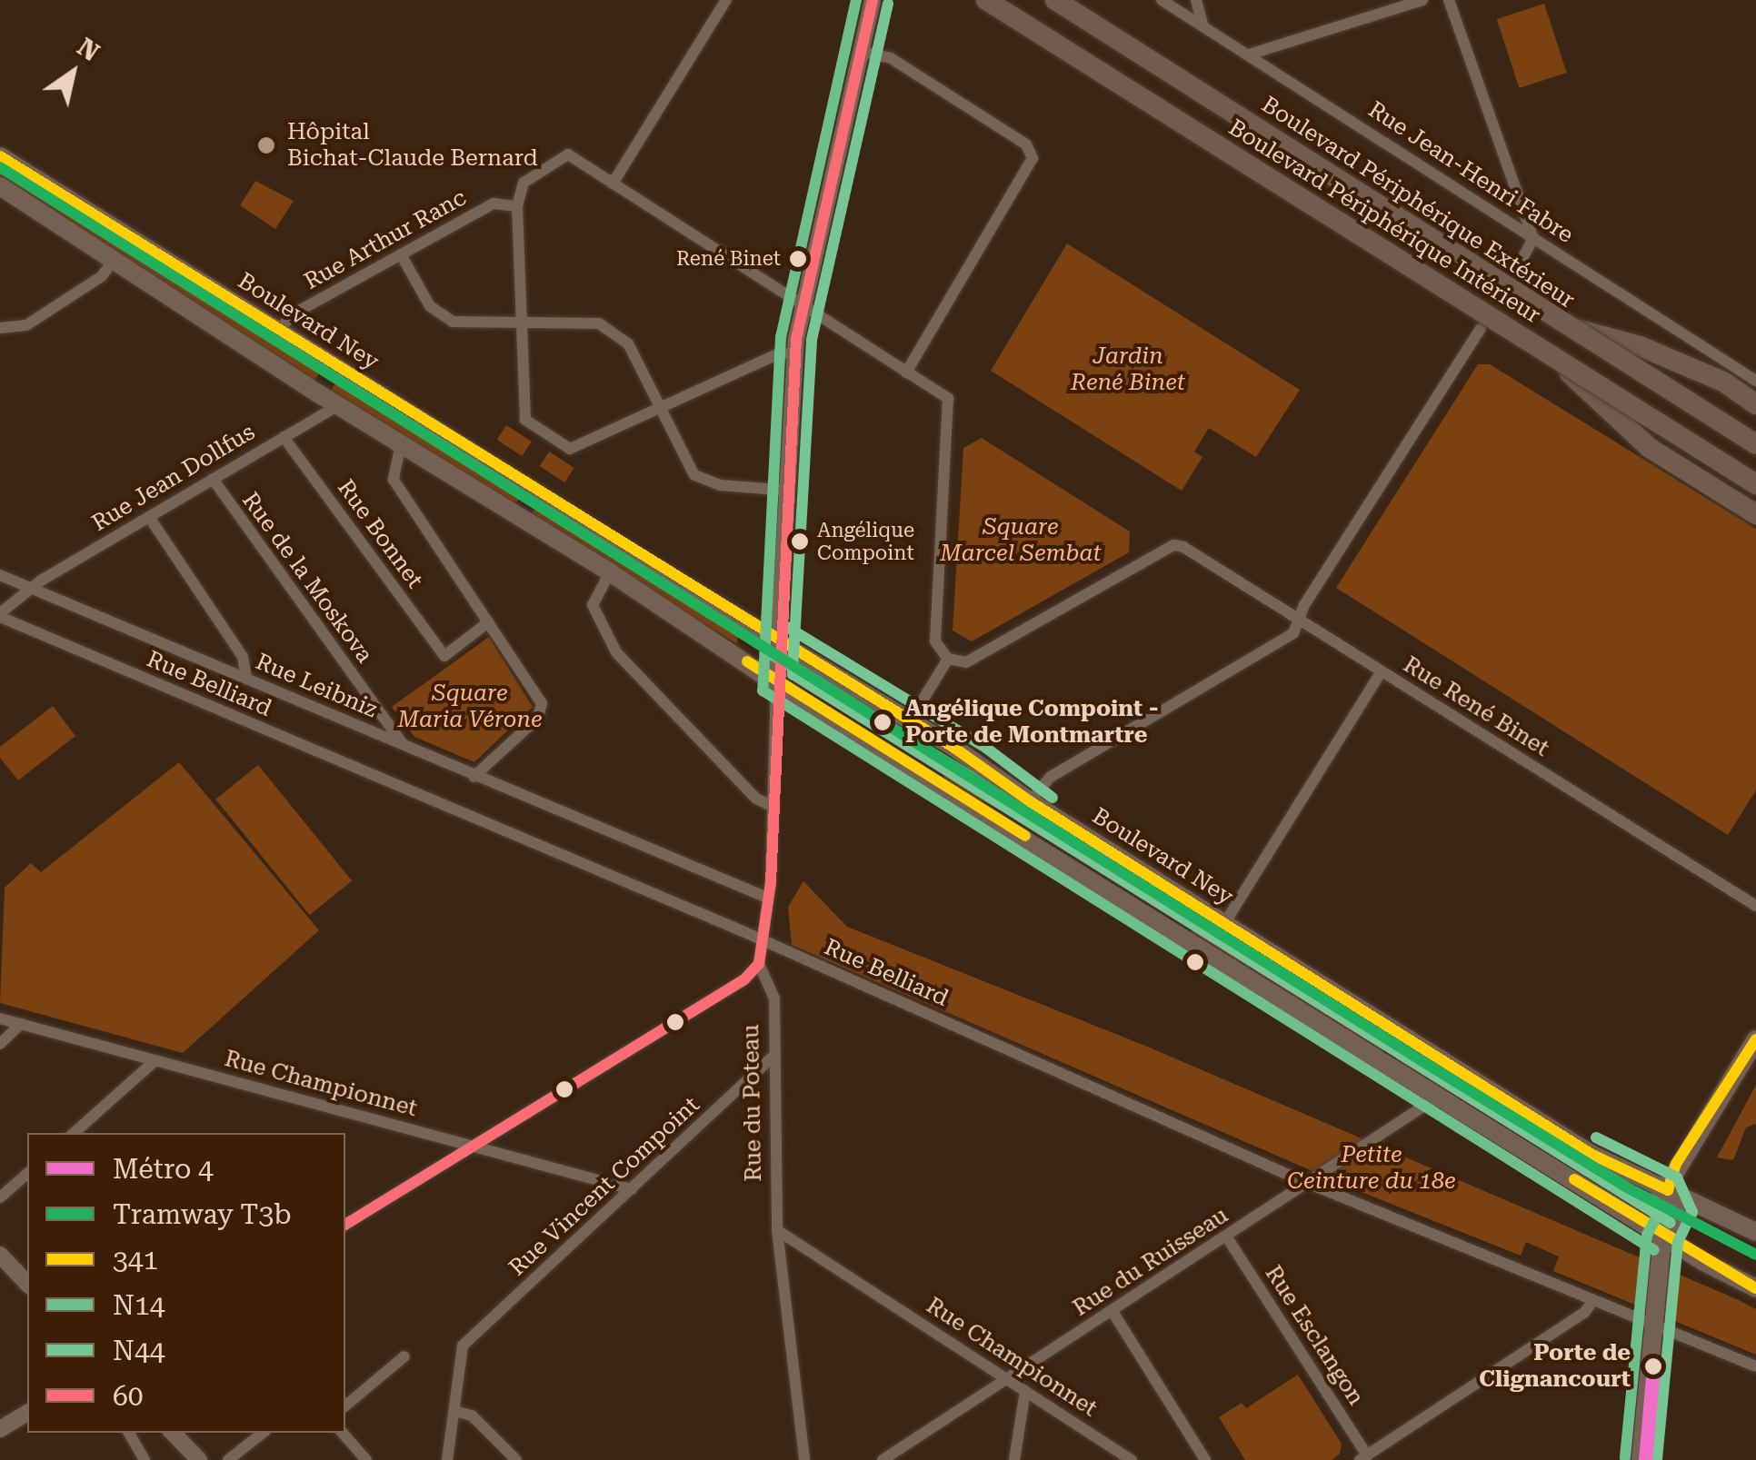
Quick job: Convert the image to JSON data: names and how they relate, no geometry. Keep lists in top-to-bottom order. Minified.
{"streets":{"highway":["Boulevard Périphérique Extérieur","Boulevard Périphérique Intérieur"],"main road":["Boulevard Ney"],"street":["Rue Jean-Henri Fabre","Rue Arthur Ranc","Rue Jean Dollfus","Rue Bonnet","Rue de la Moskova","Rue Belliard","Rue Leibniz","Rue René Binet","Rue Championnet","Rue du Poteau","Rue Vincent Compoint","Rue du Ruisseau","Rue Esclangon"]},"crossings":[["Rue Arthur Ranc","Boulevard Ney"],["Rue Jean Dollfus","Rue Bonnet"],["Rue Jean Dollfus","Rue de la Moskova"],["Rue Jean Dollfus","Rue Belliard"],["Rue Jean Dollfus","Rue Leibniz"],["Rue de la Moskova","Rue Leibniz"],["Rue Belliard","Rue du Ruisseau"],["Rue Championnet","Rue du Poteau"],["Rue Championnet","Rue Vincent Compoint"],["Rue Championnet","Rue du Ruisseau"],["Rue du Poteau","Rue Vincent Compoint"],["Rue du Ruisseau","Rue Esclangon"]],"parks":["Jardin René Binet","Square Marcel Sembat","Square Maria Vérone","Petite Ceinture du 18e"],"places":["Hôpital Bichat-Claude Bernard","René Binet","Angélique Compoint","Angélique Compoint - Porte de Montmartre","Porte de Clignancourt"],"lines":["transit line N14","transit line 60","transit line N44","transit line 341","tram line T3b","metro line 4"],"legend":["Métro 4","Tramway T3b","341","N14","N44","60"],"north":"top right"}
